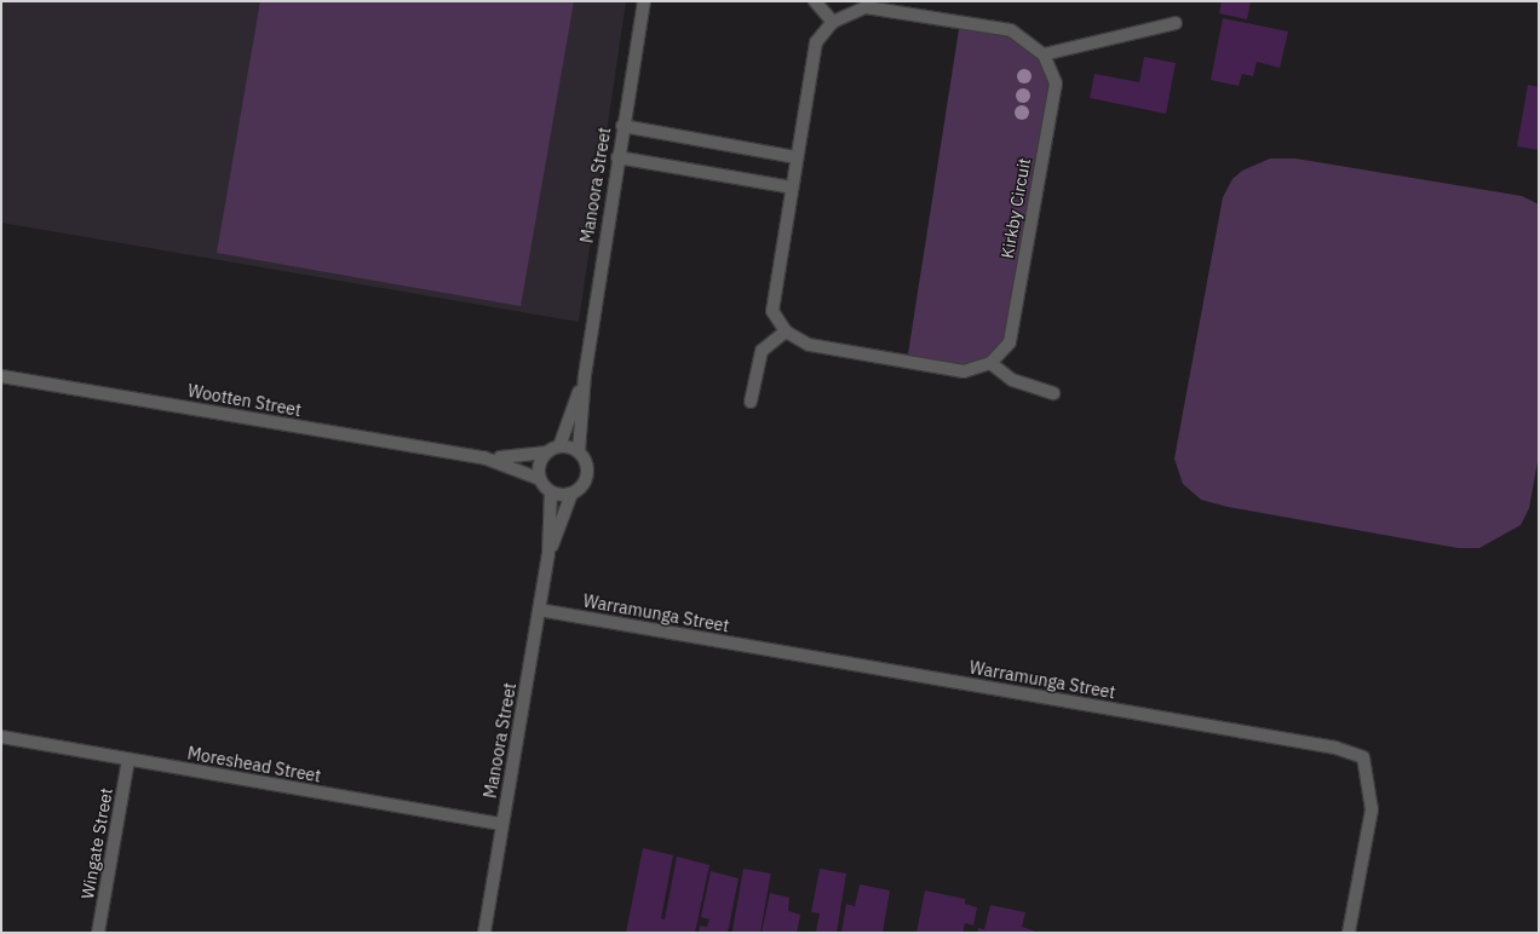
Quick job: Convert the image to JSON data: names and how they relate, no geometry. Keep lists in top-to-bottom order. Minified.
{"streets":{"street":["Manoora Street","Kirkby Circuit","Wootten Street","Warramunga Street","Moreshead Street","Wingate Street"]},"crossings":[["Manoora Street","Wootten Street"],["Manoora Street","Warramunga Street"],["Manoora Street","Moreshead Street"],["Moreshead Street","Wingate Street"]]}
